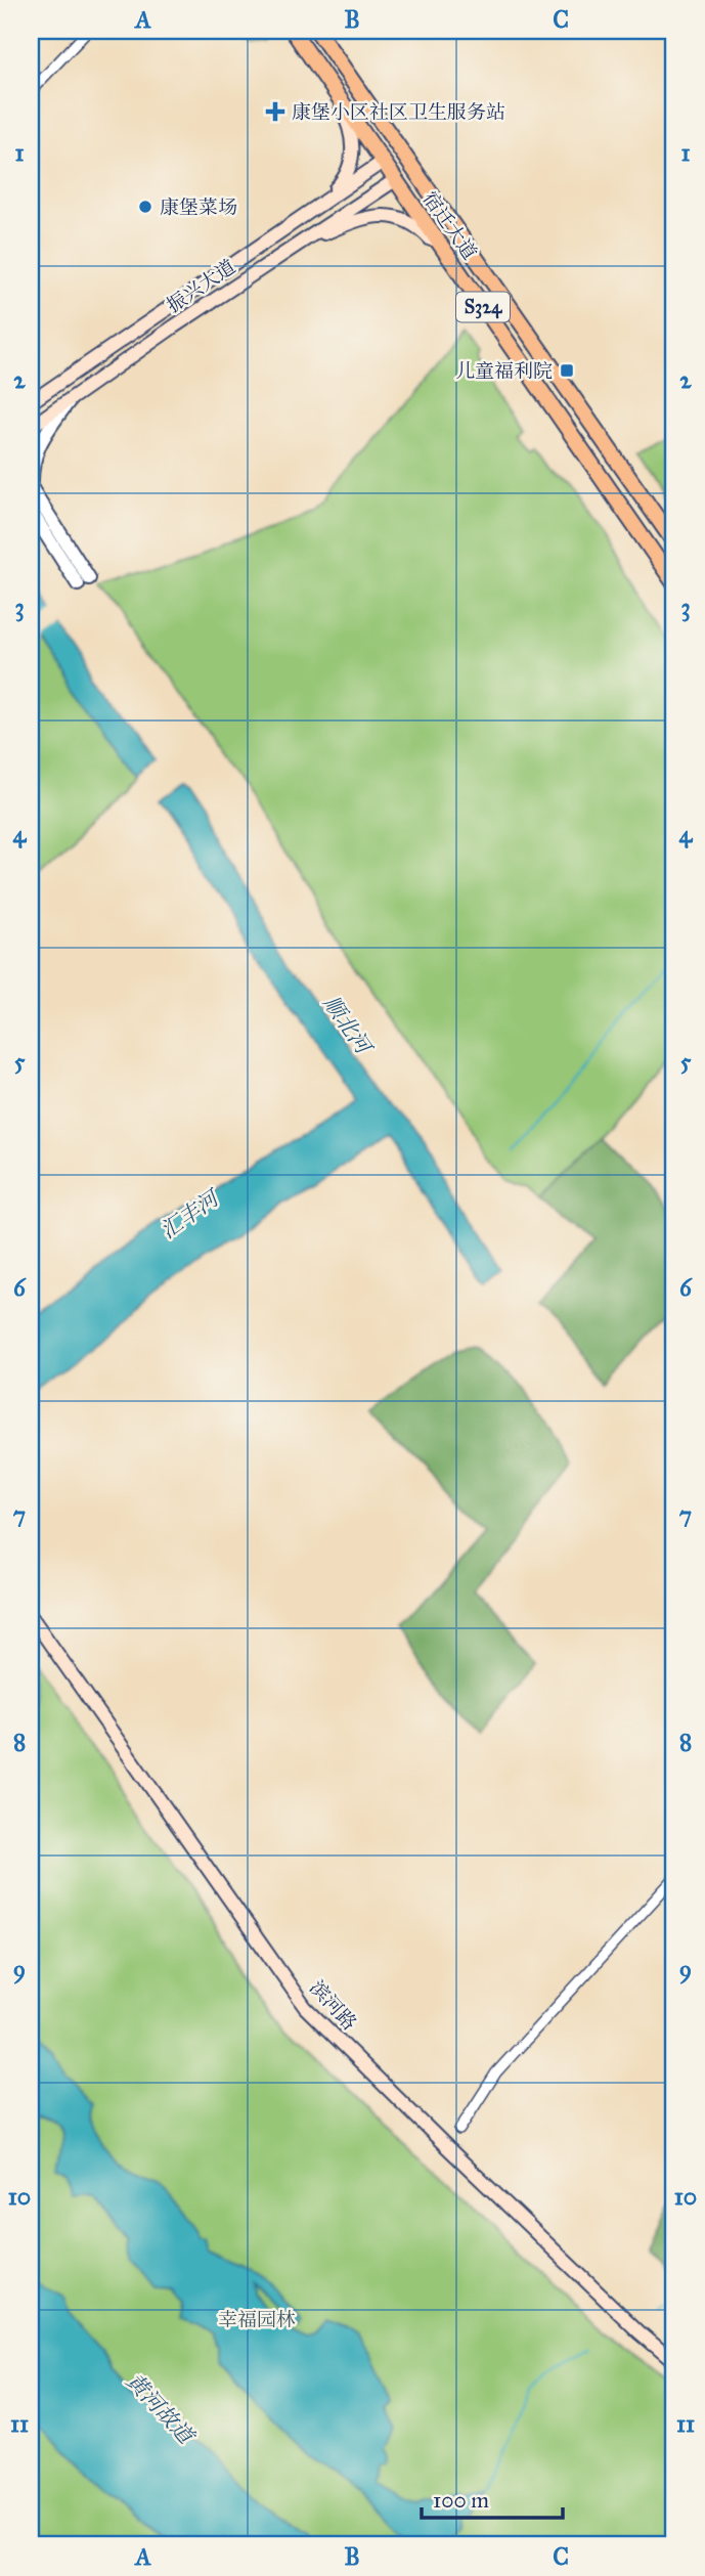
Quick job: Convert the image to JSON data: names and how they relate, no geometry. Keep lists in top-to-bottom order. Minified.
{"streets":{"main road":["宿迁大道","振兴大道","S324","滨河路"]},"crossings":[["宿迁大道","振兴大道"]],"water":["顺北河","汇丰河","黄河故道"],"parks":["幸福园林"],"places":{"health":["康堡小区社区卫生服务站"],"other":["康堡菜场"],"transit":["儿童福利院"]},"scale_bar":"100 m","grid":{"columns":["A","B","C"],"rows":["1","2","3","4","5","6","7","8","9","10","11"]}}
